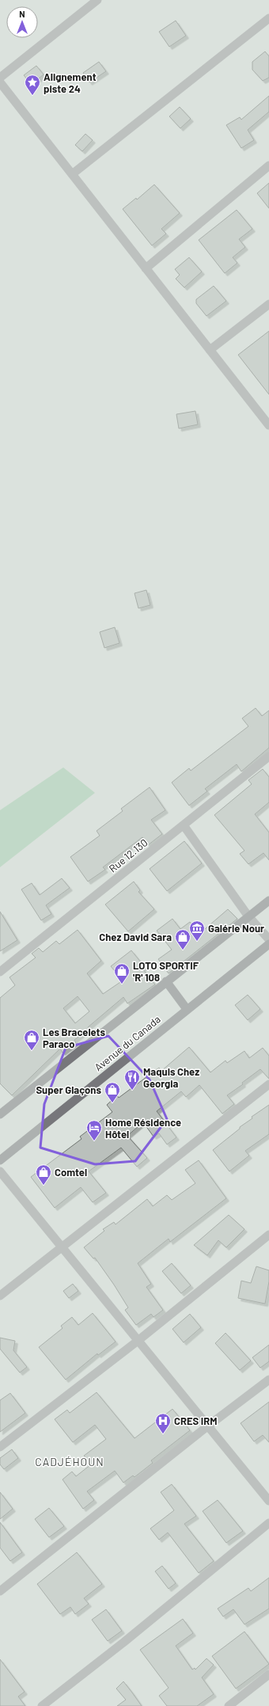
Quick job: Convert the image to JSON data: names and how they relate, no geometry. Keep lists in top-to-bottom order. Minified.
{"streets":{"main road":["Avenue du Canada"],"street":["Rue 12.130"]},"districts":["CADJÉHOUN"],"places":{"place":["Alignement piste 24"],"museum":["Galérie Nour"],"shop":["Chez David Sara","LOTO SPORTIF 'R' 108","Les Bracelets Paraco","Super Glaçons","Comtel"],"restaurant":["Maquis Chez Georgia"],"hotel":["Home Résidence Hôtel"],"hospital":["CRES IRM"]},"north":"top"}
